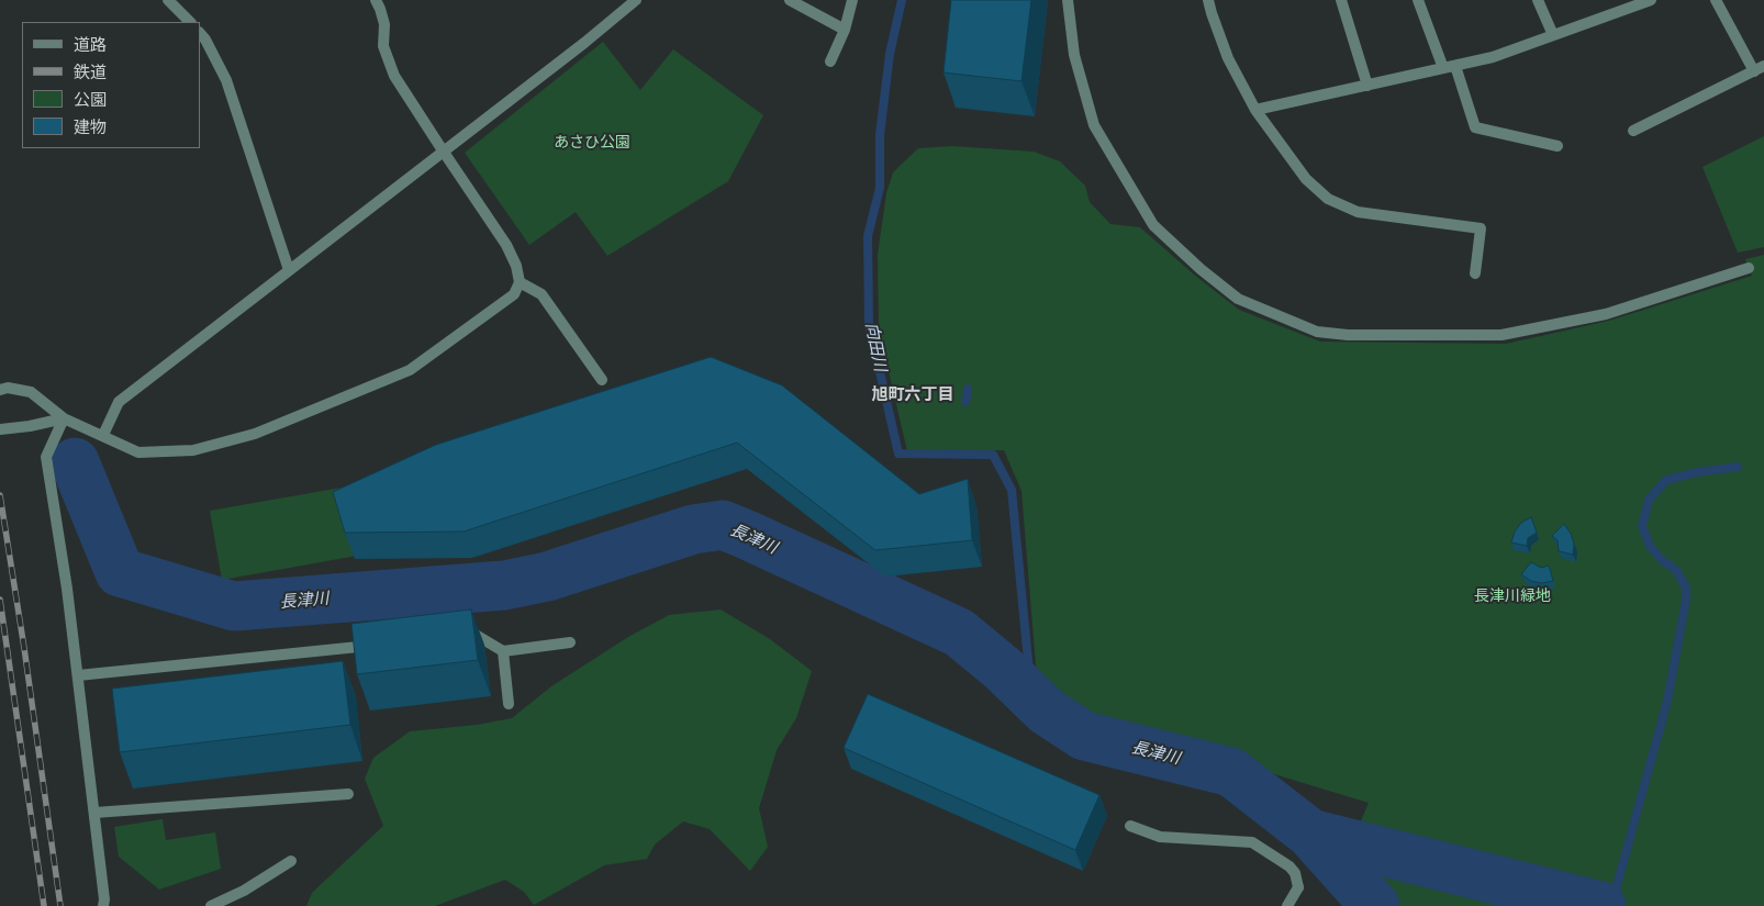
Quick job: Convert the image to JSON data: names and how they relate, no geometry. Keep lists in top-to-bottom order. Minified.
{"districts":["旭町六丁目"],"water":["向田川","長津川"],"parks":["あさひ公園","長津川緑地"],"legend":["道路","鉄道","公園","建物"]}
